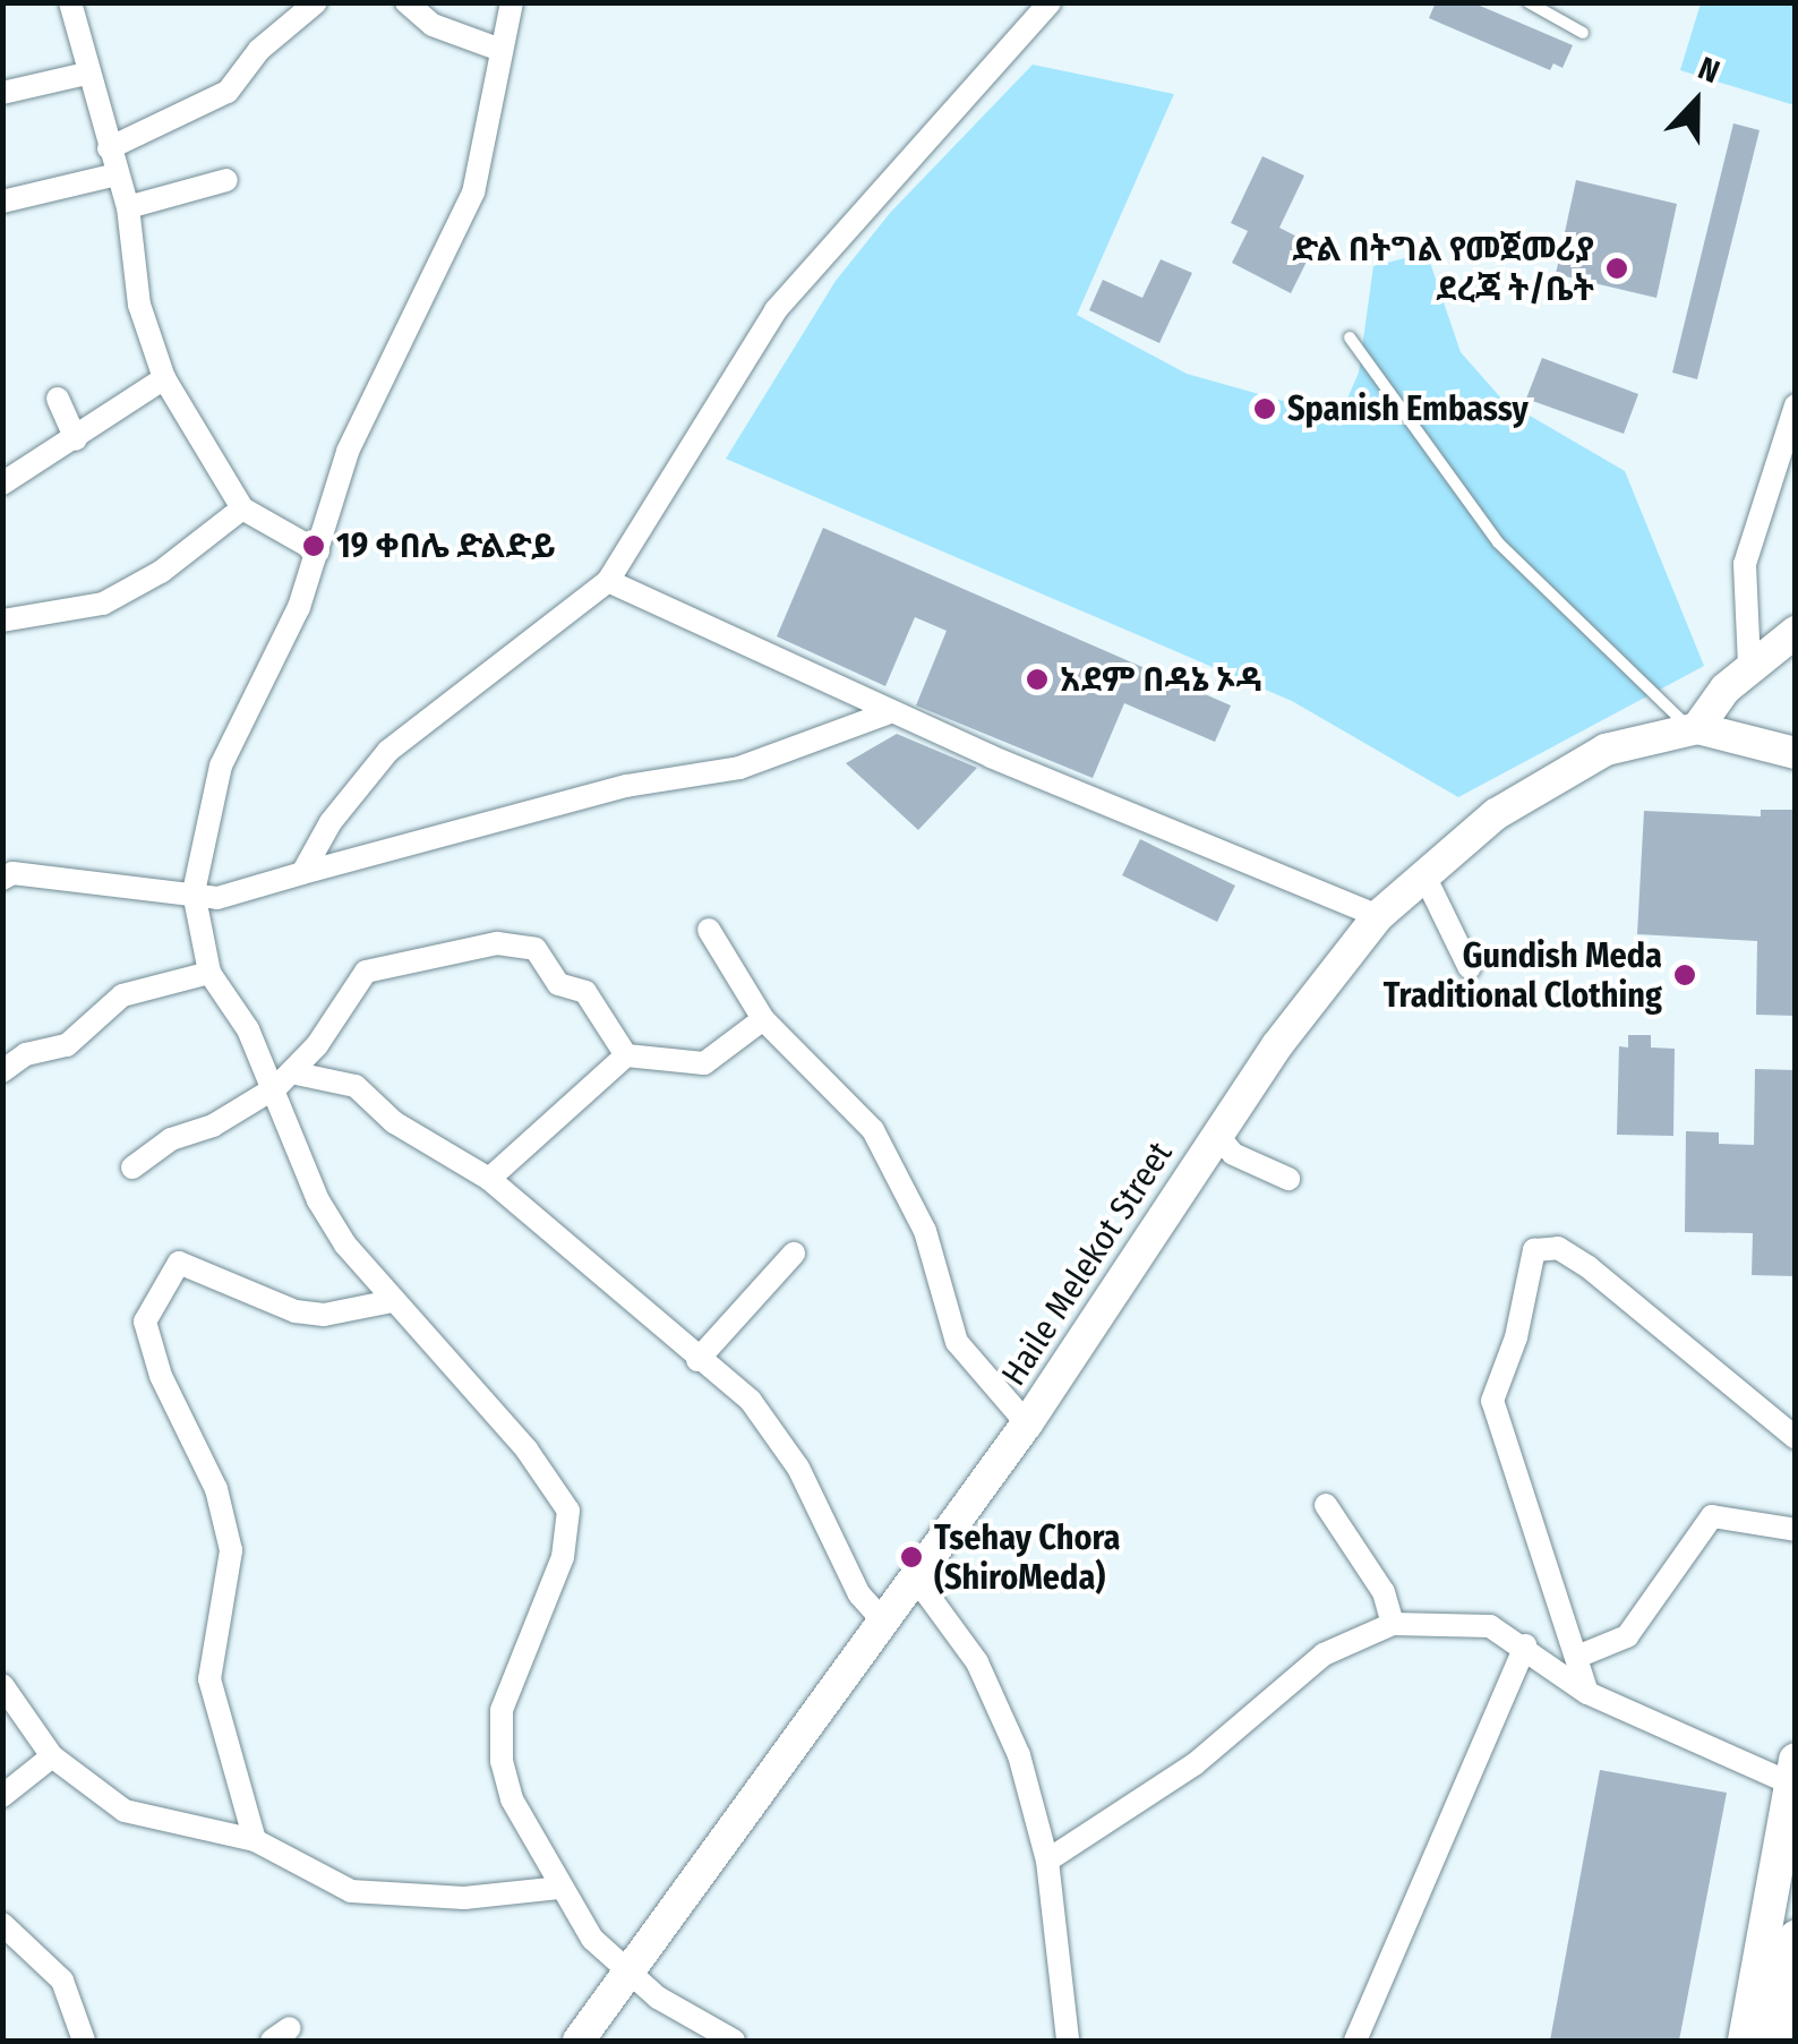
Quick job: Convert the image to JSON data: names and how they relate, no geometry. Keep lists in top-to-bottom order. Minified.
{"streets":{"main road":["Haile Melekot Street"]},"places":["ድል በትግል የመጀመሪያ ደረጃ ት/ቤት","Spanish Embassy","19 ቀበሌ ድልድይ","አደም በዳኔ ኦዳ","Gundish Meda Traditional Clothing","Tsehay Chora (ShiroMeda)"],"north":"top"}
